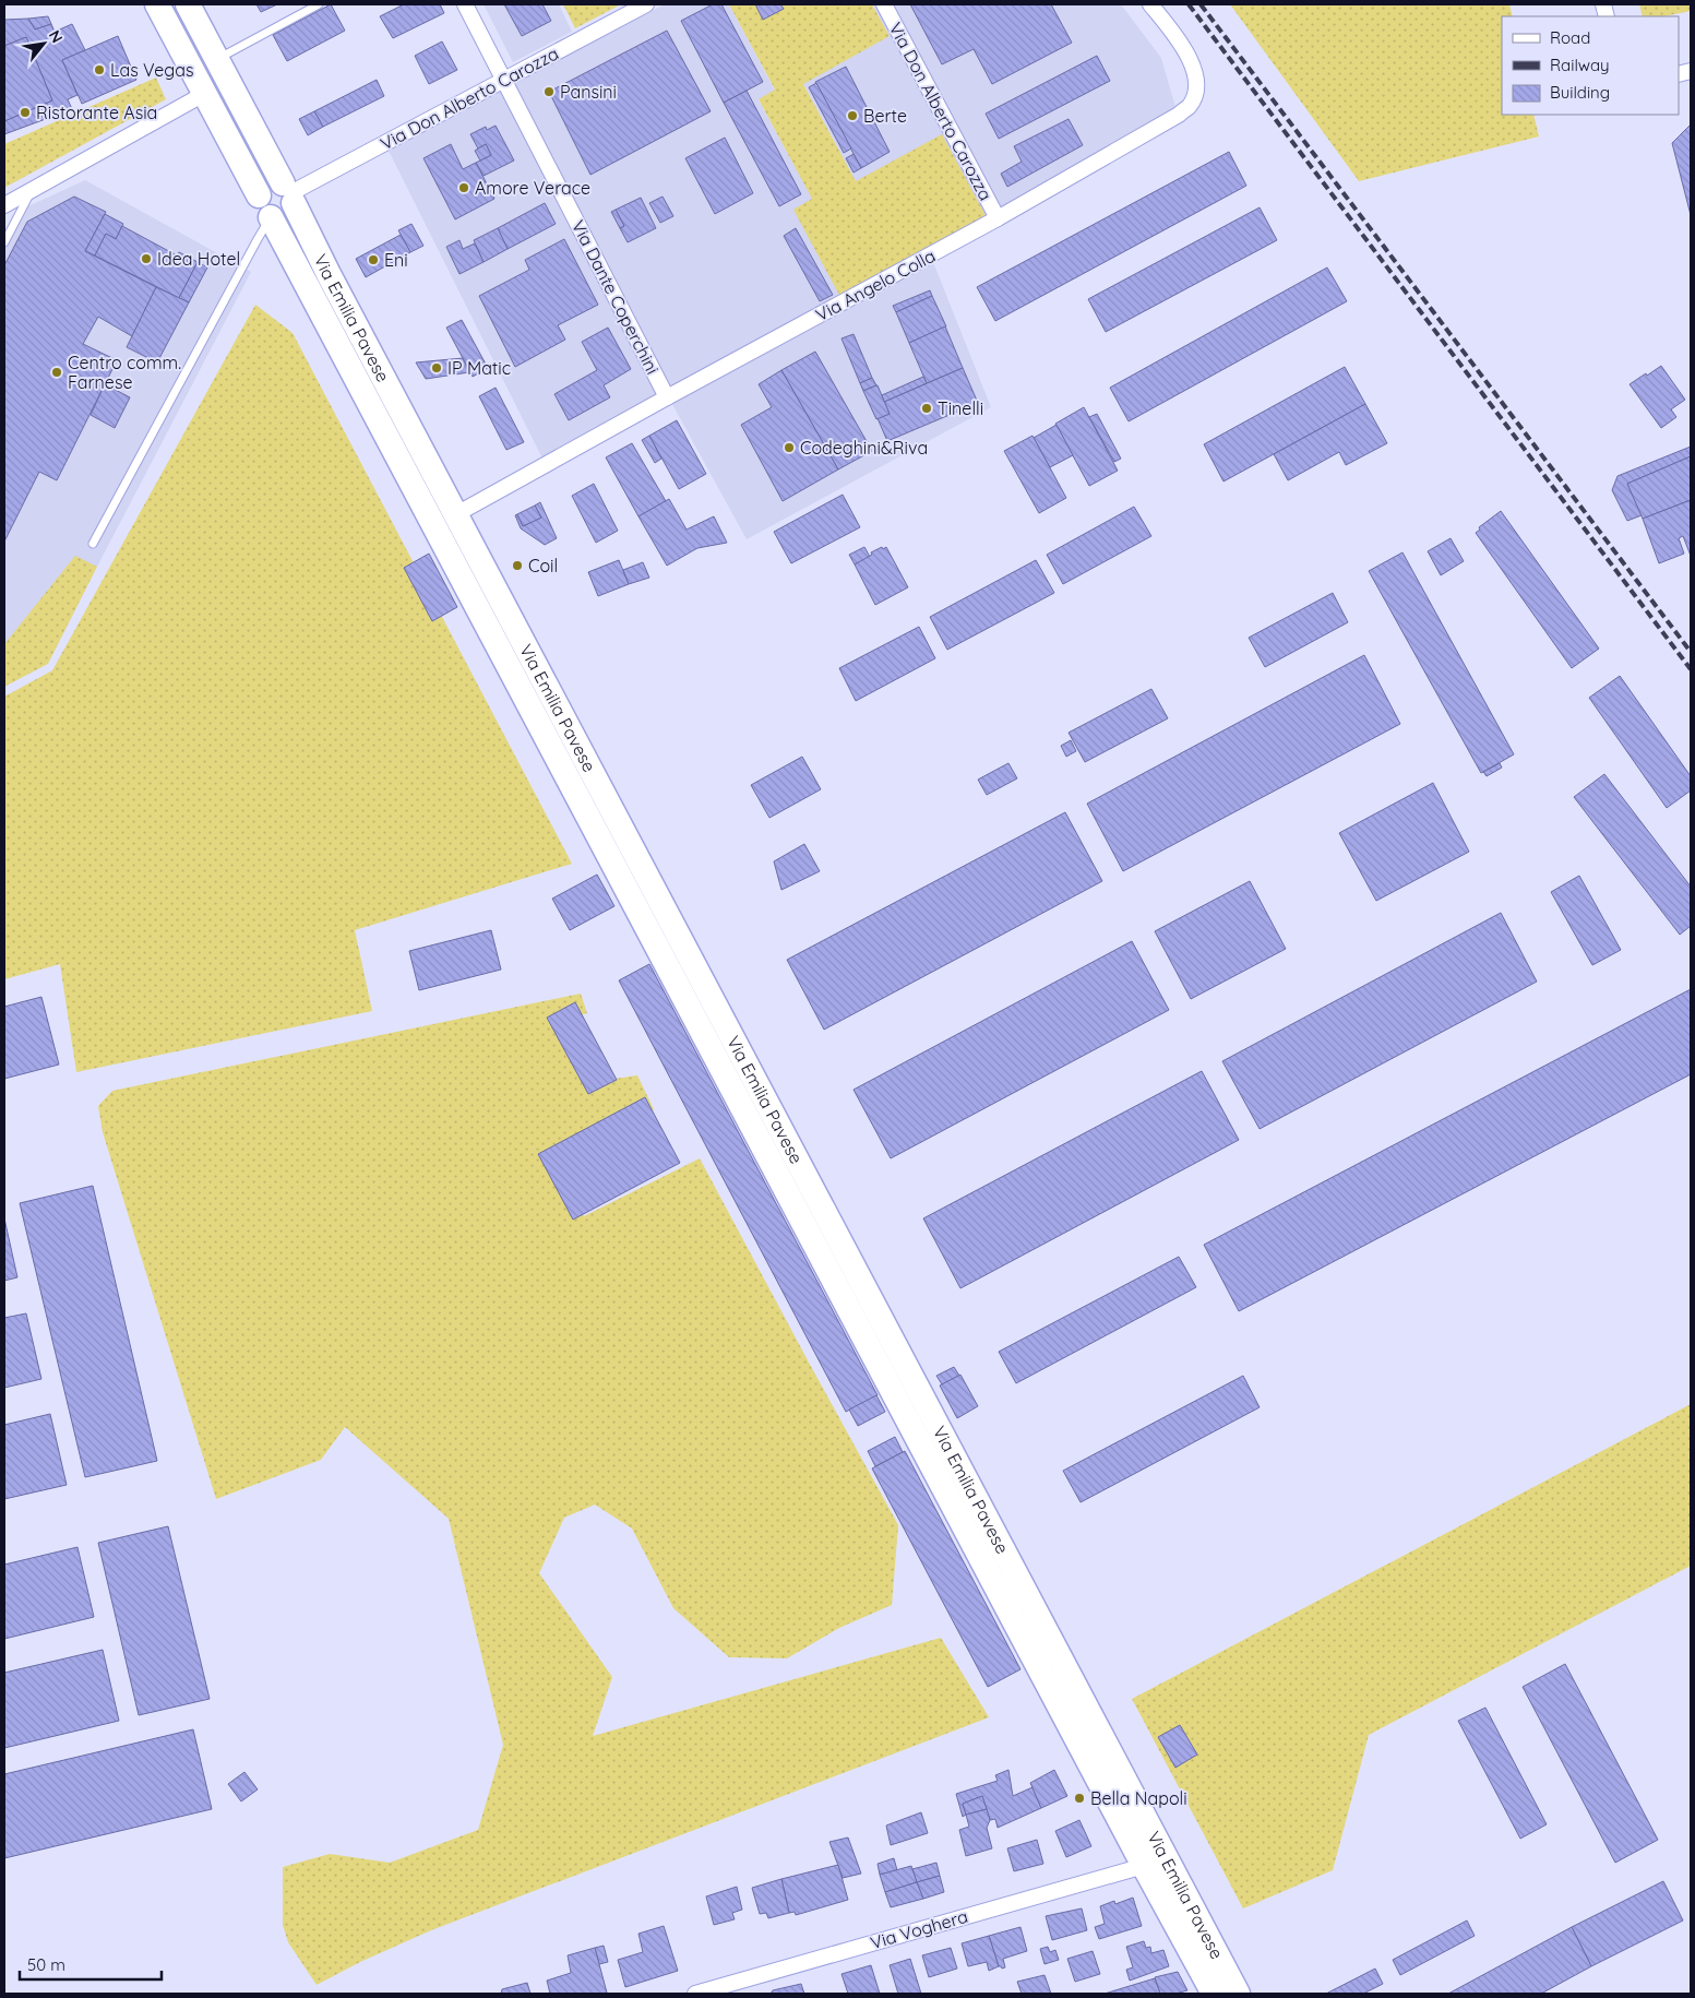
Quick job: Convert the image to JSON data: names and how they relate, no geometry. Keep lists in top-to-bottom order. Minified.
{"streets":{"main road":["Via Emilia Pavese"],"street":["Via Don Alberto Carozza","Via Angelo Colla","Via Dante Coperchini","Via Voghera"]},"crossings":[["Via Don Alberto Carozza","Via Angelo Colla"],["Via Don Alberto Carozza","Via Dante Coperchini"],["Via Don Alberto Carozza","Via Emilia Pavese"],["Via Angelo Colla","Via Dante Coperchini"],["Via Angelo Colla","Via Emilia Pavese"],["Via Emilia Pavese","Via Voghera"]],"places":["Las Vegas","Pansini","Ristorante Asia","Berte","Amore Verace","Idea Hotel","Eni","IP Matic","Centro comm. Farnese","Tinelli","Codeghini&Riva","Coil","Bella Napoli"],"legend":["Road","Railway","Building"],"scale_bar":"50 m","north":"top right"}
